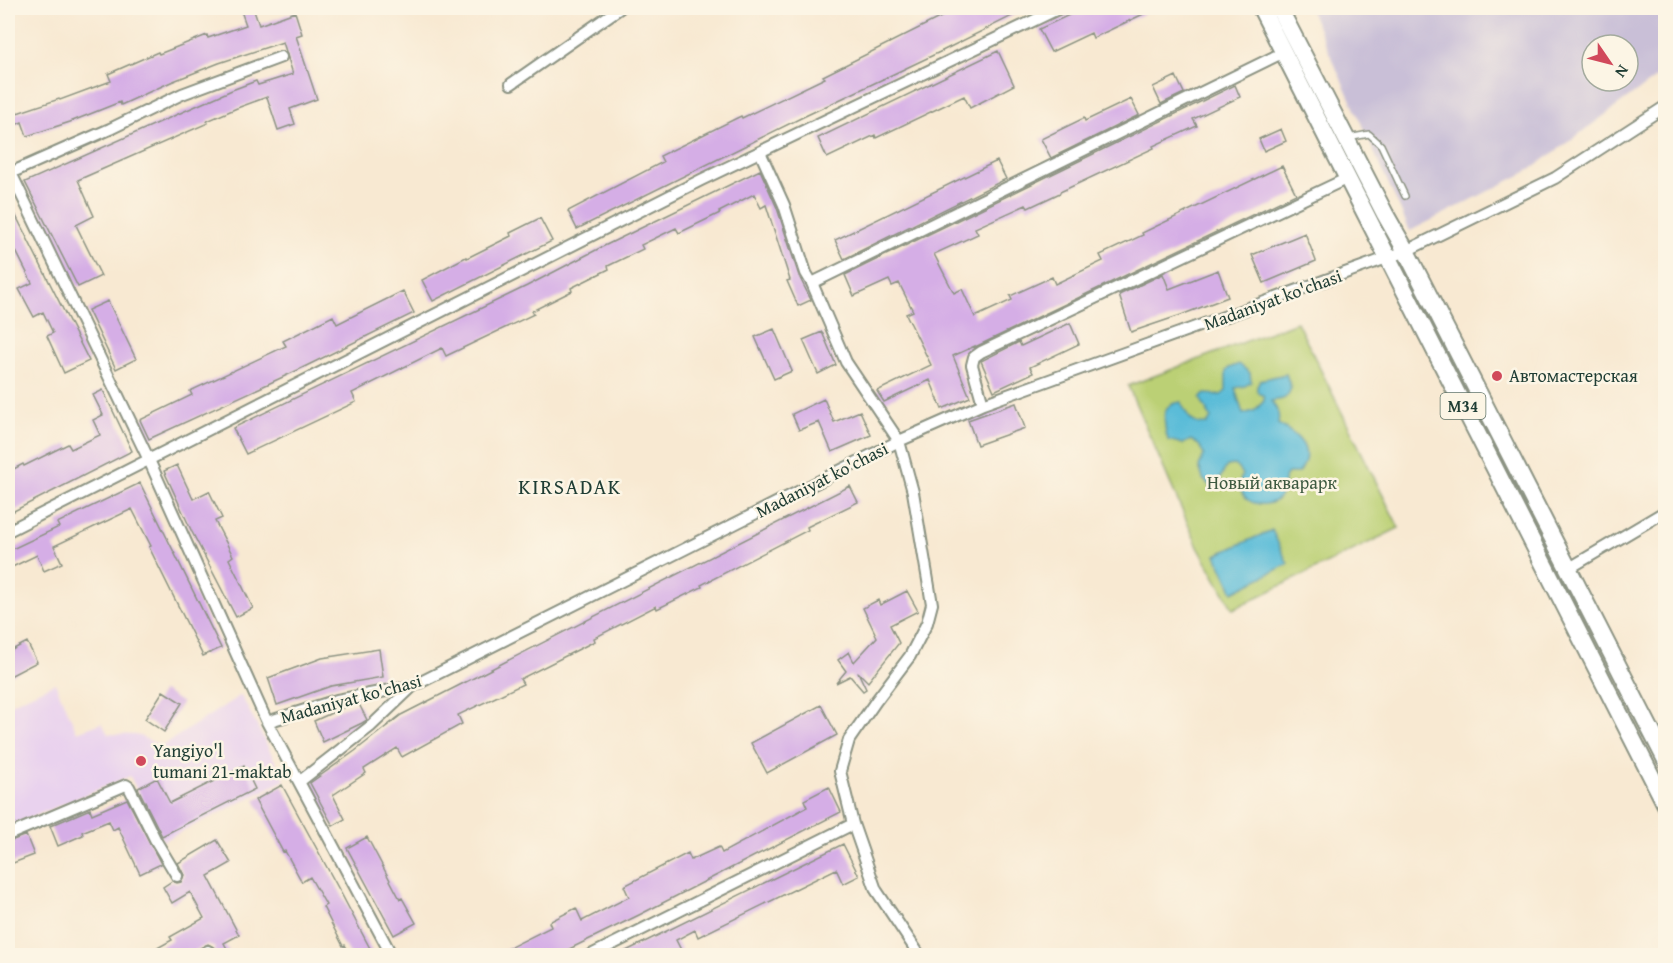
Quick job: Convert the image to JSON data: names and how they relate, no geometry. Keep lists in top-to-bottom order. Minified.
{"streets":{"main road":["M34"],"street":["Madaniyat ko'chasi"]},"crossings":[["Madaniyat ko'chasi","M34"]],"districts":["KIRSADAK"],"parks":["Новый акварарк"],"places":["Автомастерская","Yangiyo'l tumani 21-maktab"],"north":"bottom right"}
